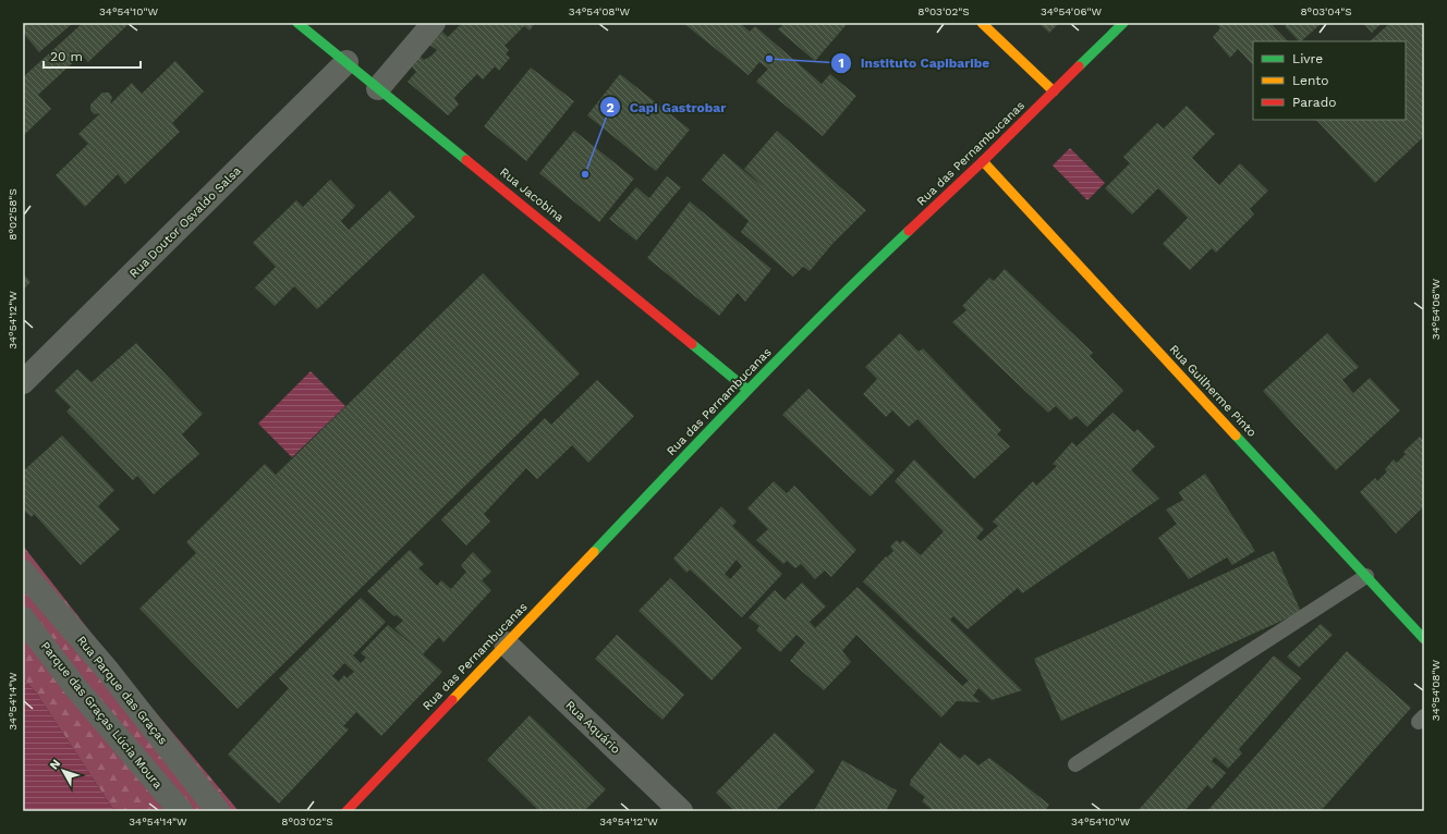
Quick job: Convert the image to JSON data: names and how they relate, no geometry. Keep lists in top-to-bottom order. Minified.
{"streets":{"street":["Rua das Pernambucanas","Rua Jacobina","Rua Doutor Osvaldo Salsa","Rua Guilherme Pinto","Rua Parque das Graças","Parque das Graças Lúcia Moura","Rua Aquário"]},"crossings":[["Rua das Pernambucanas","Rua Jacobina"],["Rua das Pernambucanas","Rua Guilherme Pinto"],["Rua das Pernambucanas","Rua Aquário"],["Rua Jacobina","Rua Doutor Osvaldo Salsa"]],"places":["Instituto Capibaribe","Capi Gastrobar"],"legend":["Livre","Lento","Parado"],"scale_bar":"20 m","north":"top left","coordinates":["34°54'10\"W","34°54'08\"W","8°03'02\"S","34°54'06\"W","8°03'04\"S","8°02'58\"S","34°54'12\"W","34°54'14\"W"]}
